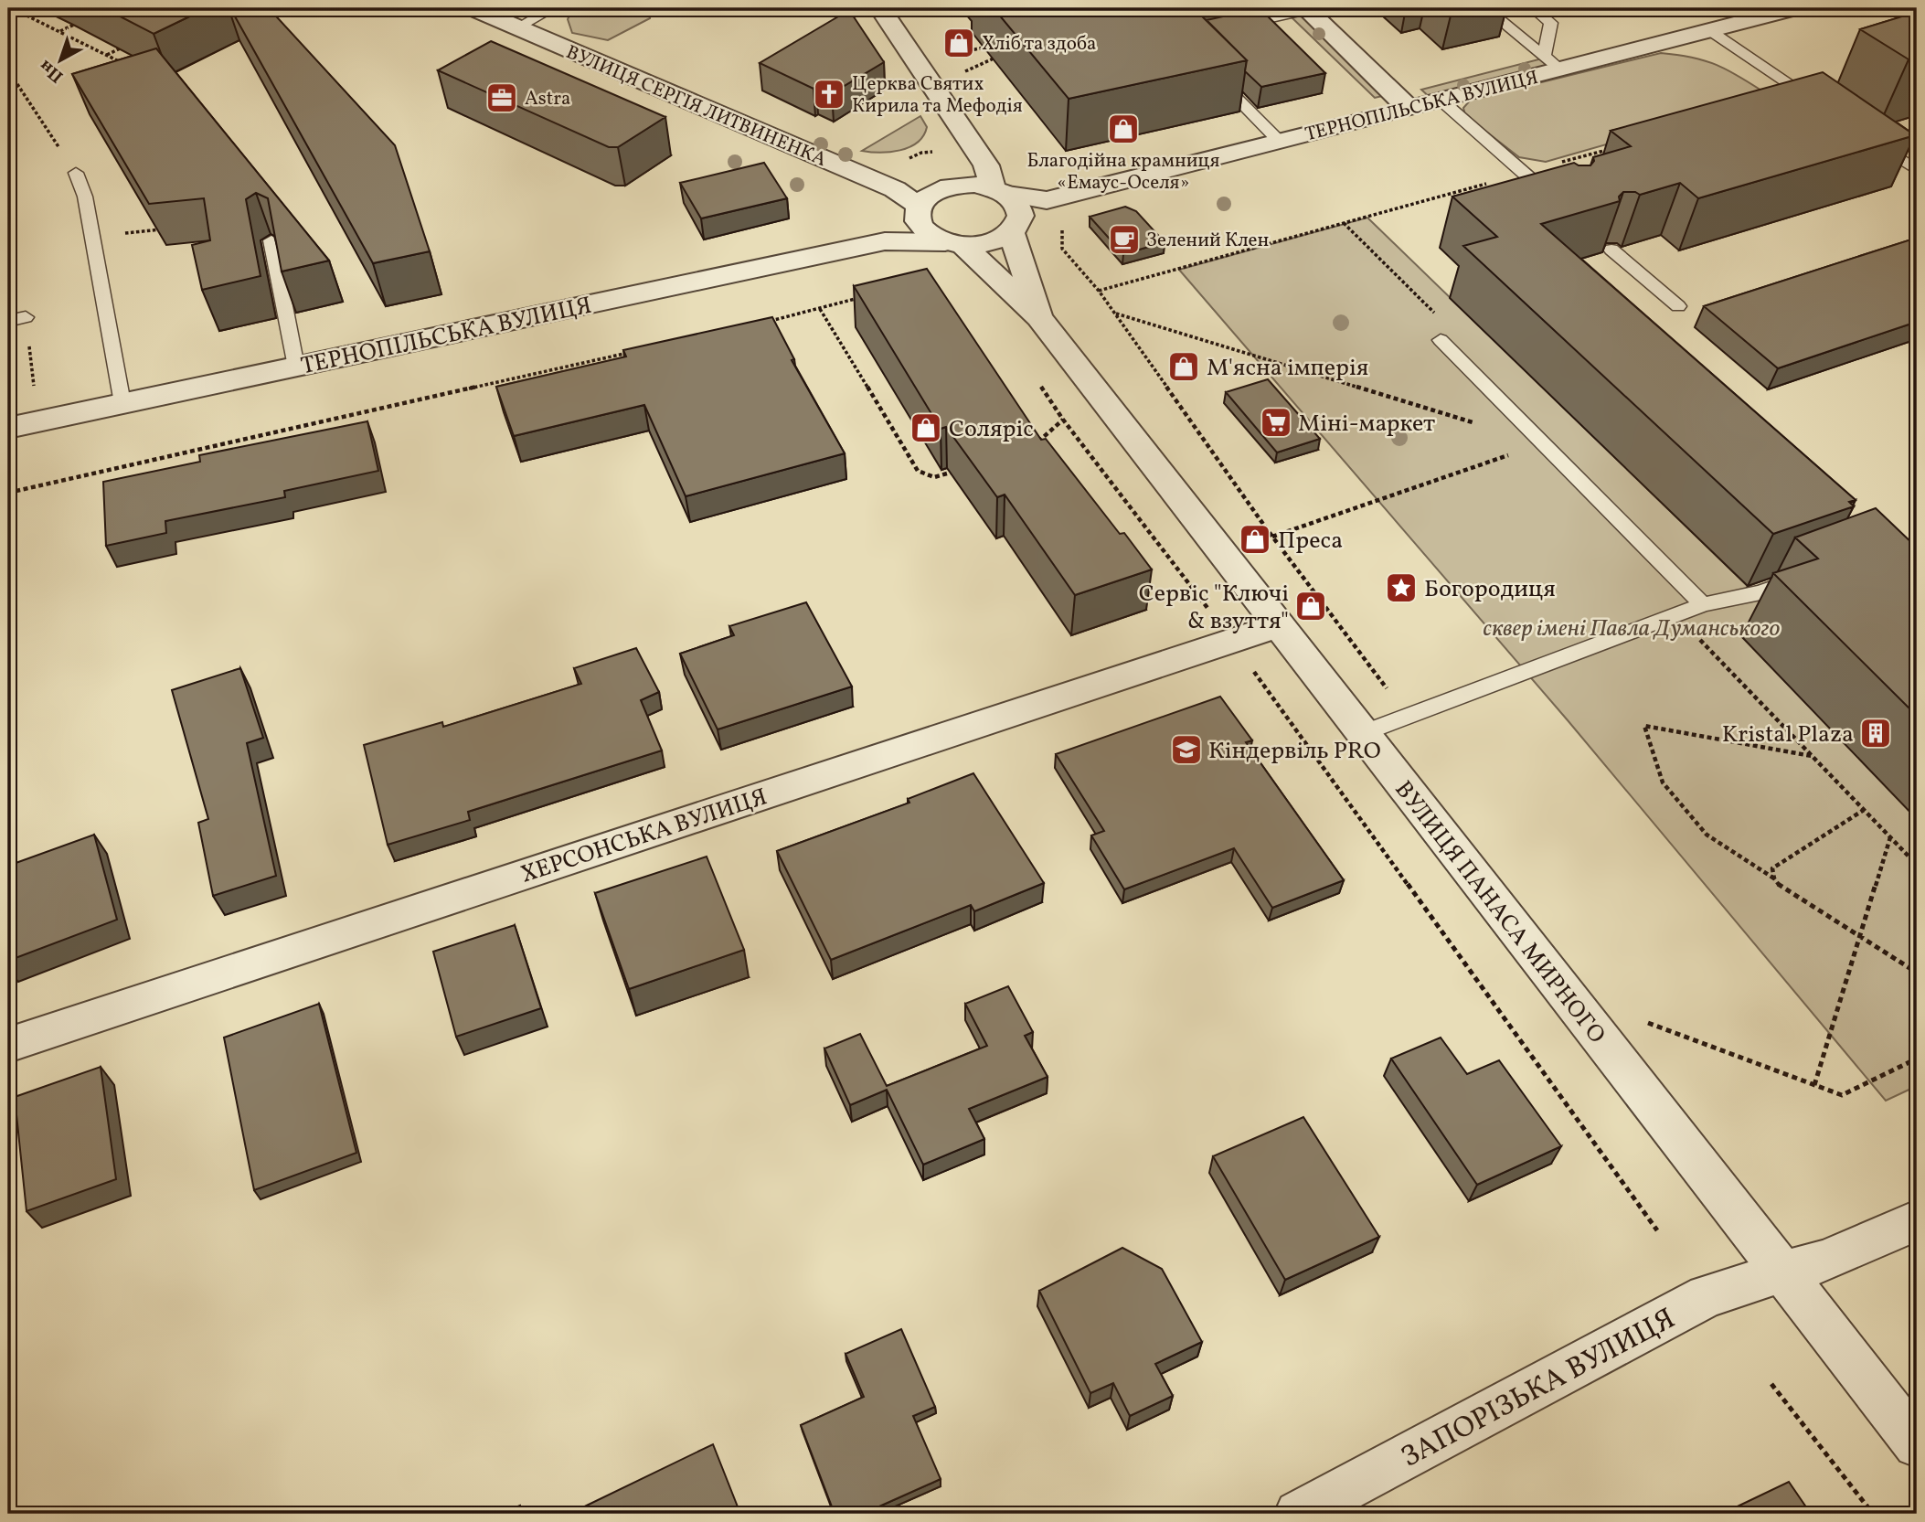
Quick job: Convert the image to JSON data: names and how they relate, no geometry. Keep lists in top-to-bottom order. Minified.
{"streets":{"street":["ВУЛИЦЯ СЕРГІЯ ЛИТВИНЕНКА","ТЕРНОПІЛЬСЬКА ВУЛИЦЯ","ХЕРСОНСЬКА ВУЛИЦЯ","ВУЛИЦЯ ПАНАСА МИРНОГО","ЗАПОРІЗЬКА ВУЛИЦЯ"]},"crossings":[["ВУЛИЦЯ СЕРГІЯ ЛИТВИНЕНКА","ТЕРНОПІЛЬСЬКА ВУЛИЦЯ"],["ВУЛИЦЯ СЕРГІЯ ЛИТВИНЕНКА","ВУЛИЦЯ ПАНАСА МИРНОГО"],["ТЕРНОПІЛЬСЬКА ВУЛИЦЯ","ВУЛИЦЯ ПАНАСА МИРНОГО"],["ХЕРСОНСЬКА ВУЛИЦЯ","ВУЛИЦЯ ПАНАСА МИРНОГО"],["ВУЛИЦЯ ПАНАСА МИРНОГО","ЗАПОРІЗЬКА ВУЛИЦЯ"]],"parks":["сквер імені Павла Думанського"],"places":{"shop":["Хліб та здоба","Благодійна крамниця «Емаус-Оселя»","М'ясна імперія","Соляріс","Преса","Сервіс \"Ключі & взуття\""],"church":["Церква Святих Кирила та Мефодія"],"office":["Astra"],"cafe":["Зелений Клен"],"supermarket":["Міні-маркет"],"place":["Богородиця"],"building":["Kristal Plaza"],"school or university":["Кіндервіль PRO"]},"north":"bottom left"}
